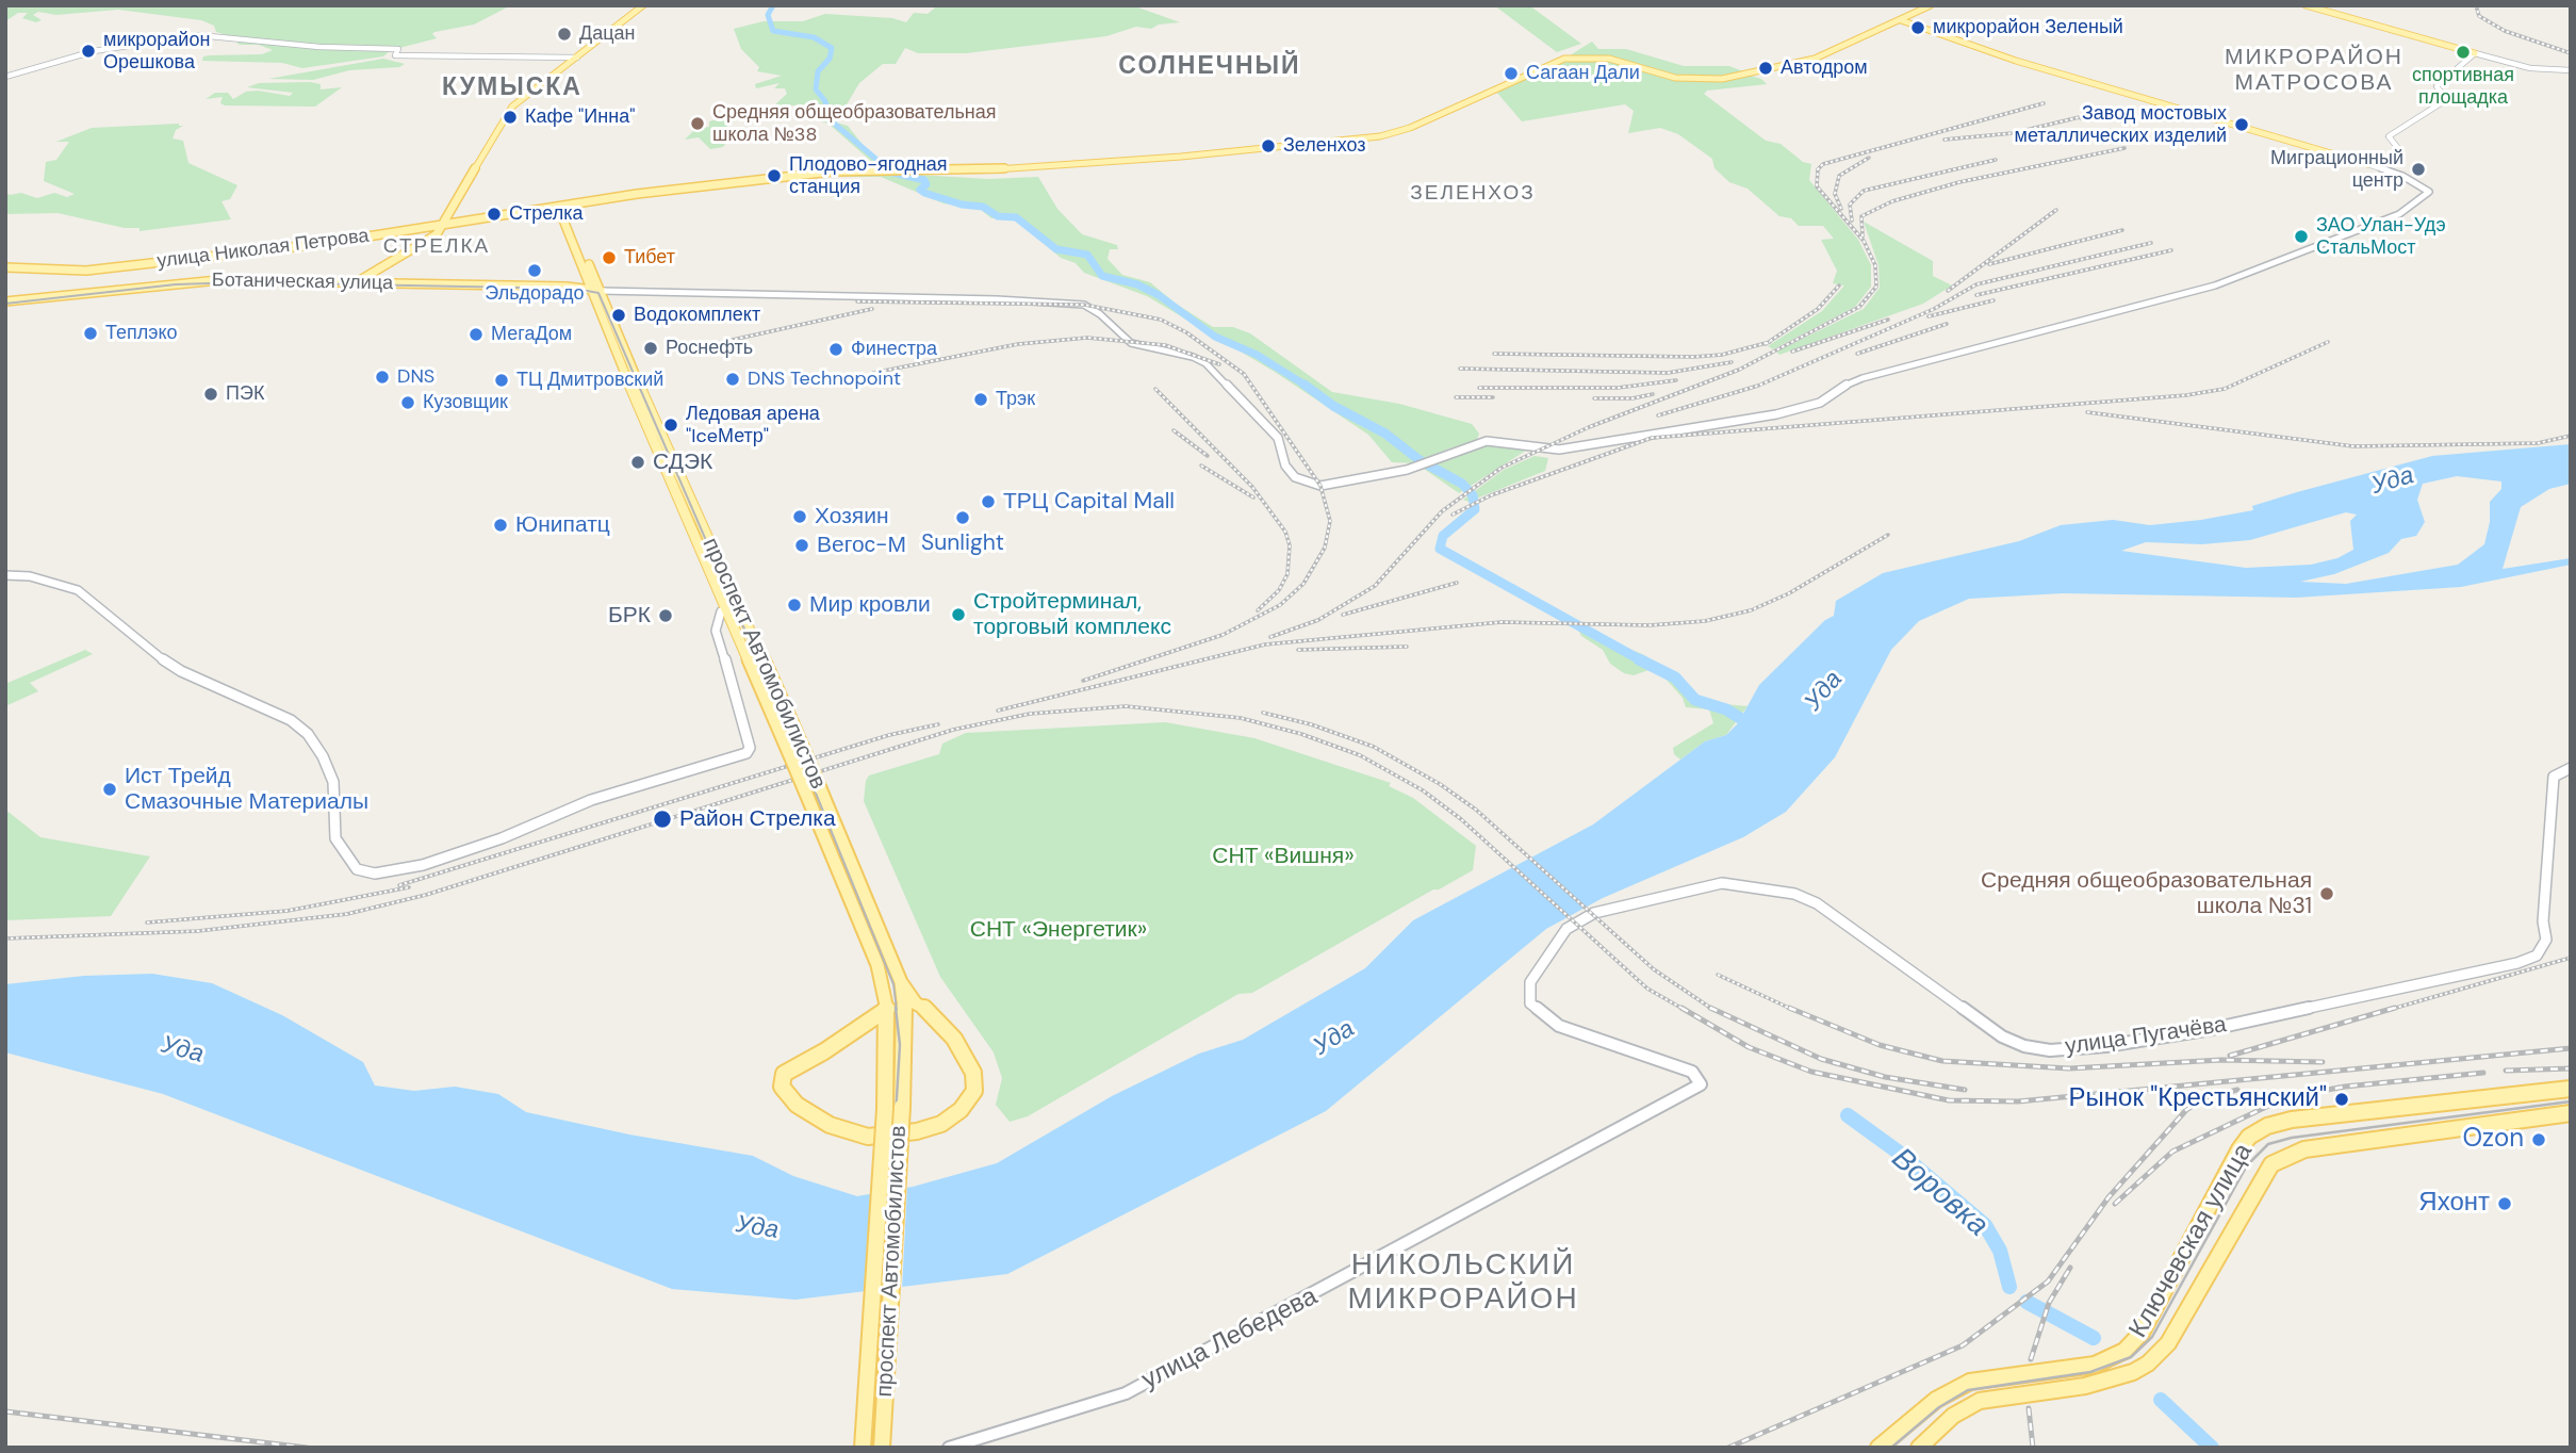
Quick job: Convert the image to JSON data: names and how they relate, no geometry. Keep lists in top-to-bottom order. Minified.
{"streets":{"main road":["улица Николая Петрова","Ботаническая улица","проспект Автомобилистов","Ключевская улица"],"street":["улица Пугачёва","улица Лебедева"]},"crossings":[["улица Николая Петрова","проспект Автомобилистов"],["Ботаническая улица","проспект Автомобилистов"],["улица Пугачёва","улица Лебедева"]],"districts":["МИКРОРАЙОН МАТРОСОВА","СОЛНЕЧНЫЙ","КУМЫСКА","ЗЕЛЕНХОЗ","СТРЕЛКА","НИКОЛЬСКИЙ МИКРОРАЙОН"],"water":["Уда","Воровка"],"parks":["СНТ «Вишня»","СНТ «Энергетик»"],"places":["микрорайон Зеленый","Дацан","микрорайон Орешкова","спортивная площадка","Автодром","Сагаан Дали","Кафе \"Инна\"","Средняя общеобразовательная школа №38","Завод мостовых металлических изделий","Зеленхоз","Миграционный центр","Плодово-ягодная станция","Стрелка","ЗАО Улан-Удэ СтальМост","Тибет","Эльдорадо","Водокомплект","Теплэко","МегаДом","Роснефть","Финестра","DNS","DNS Technopoint","ТЦ Дмитровский","ПЭК","Трэк","Кузовщик","Ледовая арена \"IceМетр\"","СДЭК","ТРЦ Capital Mall","Хозяин","Sunlight","Юнипатц","Вегос-М","Мир кровли","Стройтерминал, торговый комплекс","БРК","Ист Трейд Смазочные Материалы","Район Стрелка","Средняя общеобразовательная школа №31","Рынок \"Крестьянский\"","Ozon","Яхонт"]}
